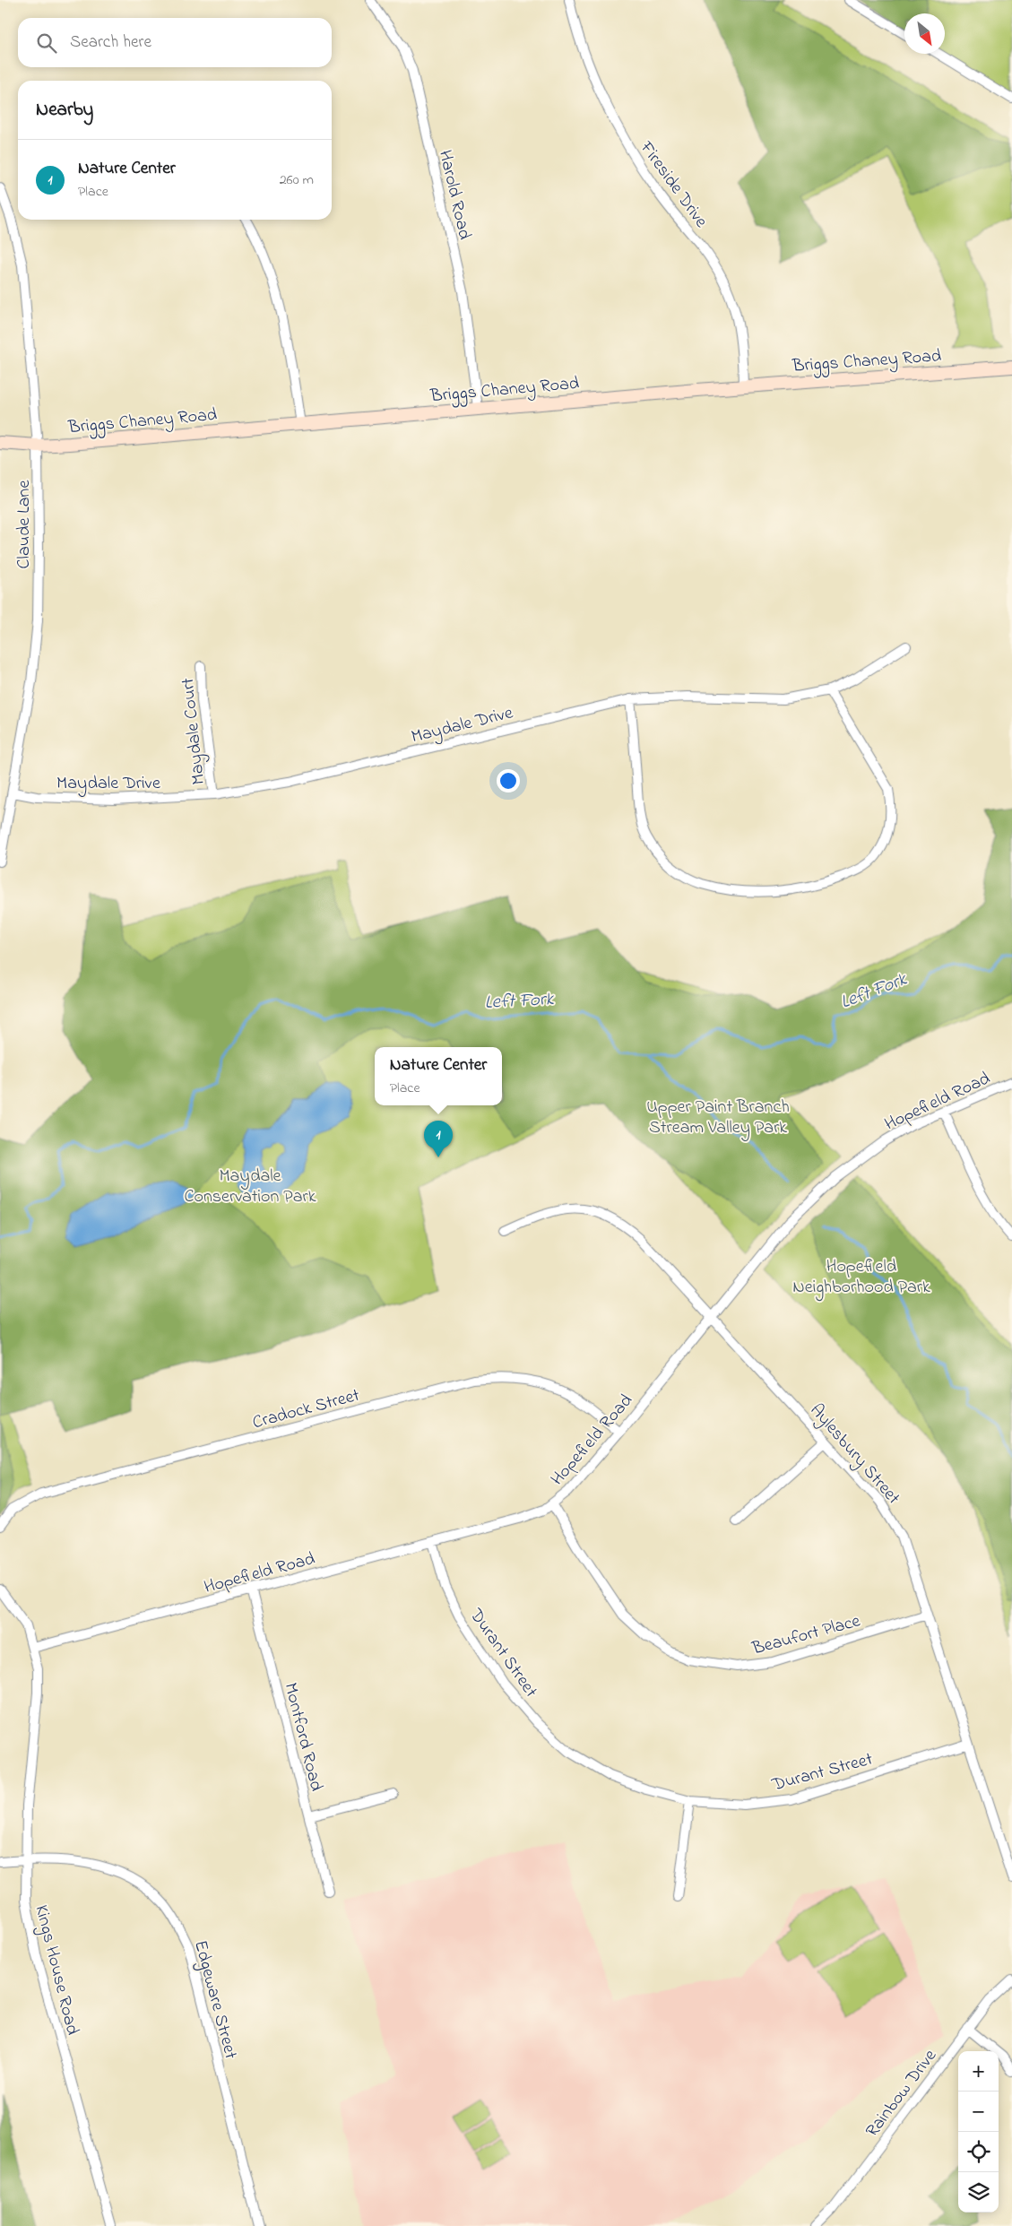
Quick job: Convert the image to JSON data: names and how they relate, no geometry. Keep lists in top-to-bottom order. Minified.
{"streets":{"main road":["Briggs Chaney Road"],"street":["Fireside Drive","Harold Road","Claude Lane","Maydale Drive","Maydale Court","Hopefield Road","Cradock Street","Aylesbury Street","Beaufort Place","Durant Street","Montford Road","Kings House Road","Edgeware Street","Rainbow Drive"]},"crossings":[["Fireside Drive","Briggs Chaney Road"],["Harold Road","Briggs Chaney Road"],["Briggs Chaney Road","Claude Lane"],["Claude Lane","Maydale Drive"],["Maydale Drive","Maydale Court"],["Hopefield Road","Cradock Street"],["Hopefield Road","Aylesbury Street"],["Hopefield Road","Beaufort Place"],["Hopefield Road","Durant Street"],["Hopefield Road","Montford Road"],["Hopefield Road","Kings House Road"],["Aylesbury Street","Beaufort Place"],["Aylesbury Street","Durant Street"],["Kings House Road","Edgeware Street"]],"water":["Left Fork"],"parks":["Upper Paint Branch Stream Valley Park","Maydale Conservation Park","Hopefield Neighborhood Park"],"north":"bottom right","page":{"search":"Search here","heading":"Nearby","list":[{"mark":"1","name":"Nature Center","note":"Place","value":"260 m"}],"popup":["Nature Center","Place"],"pins":"1","map_buttons":["+","−"]}}
